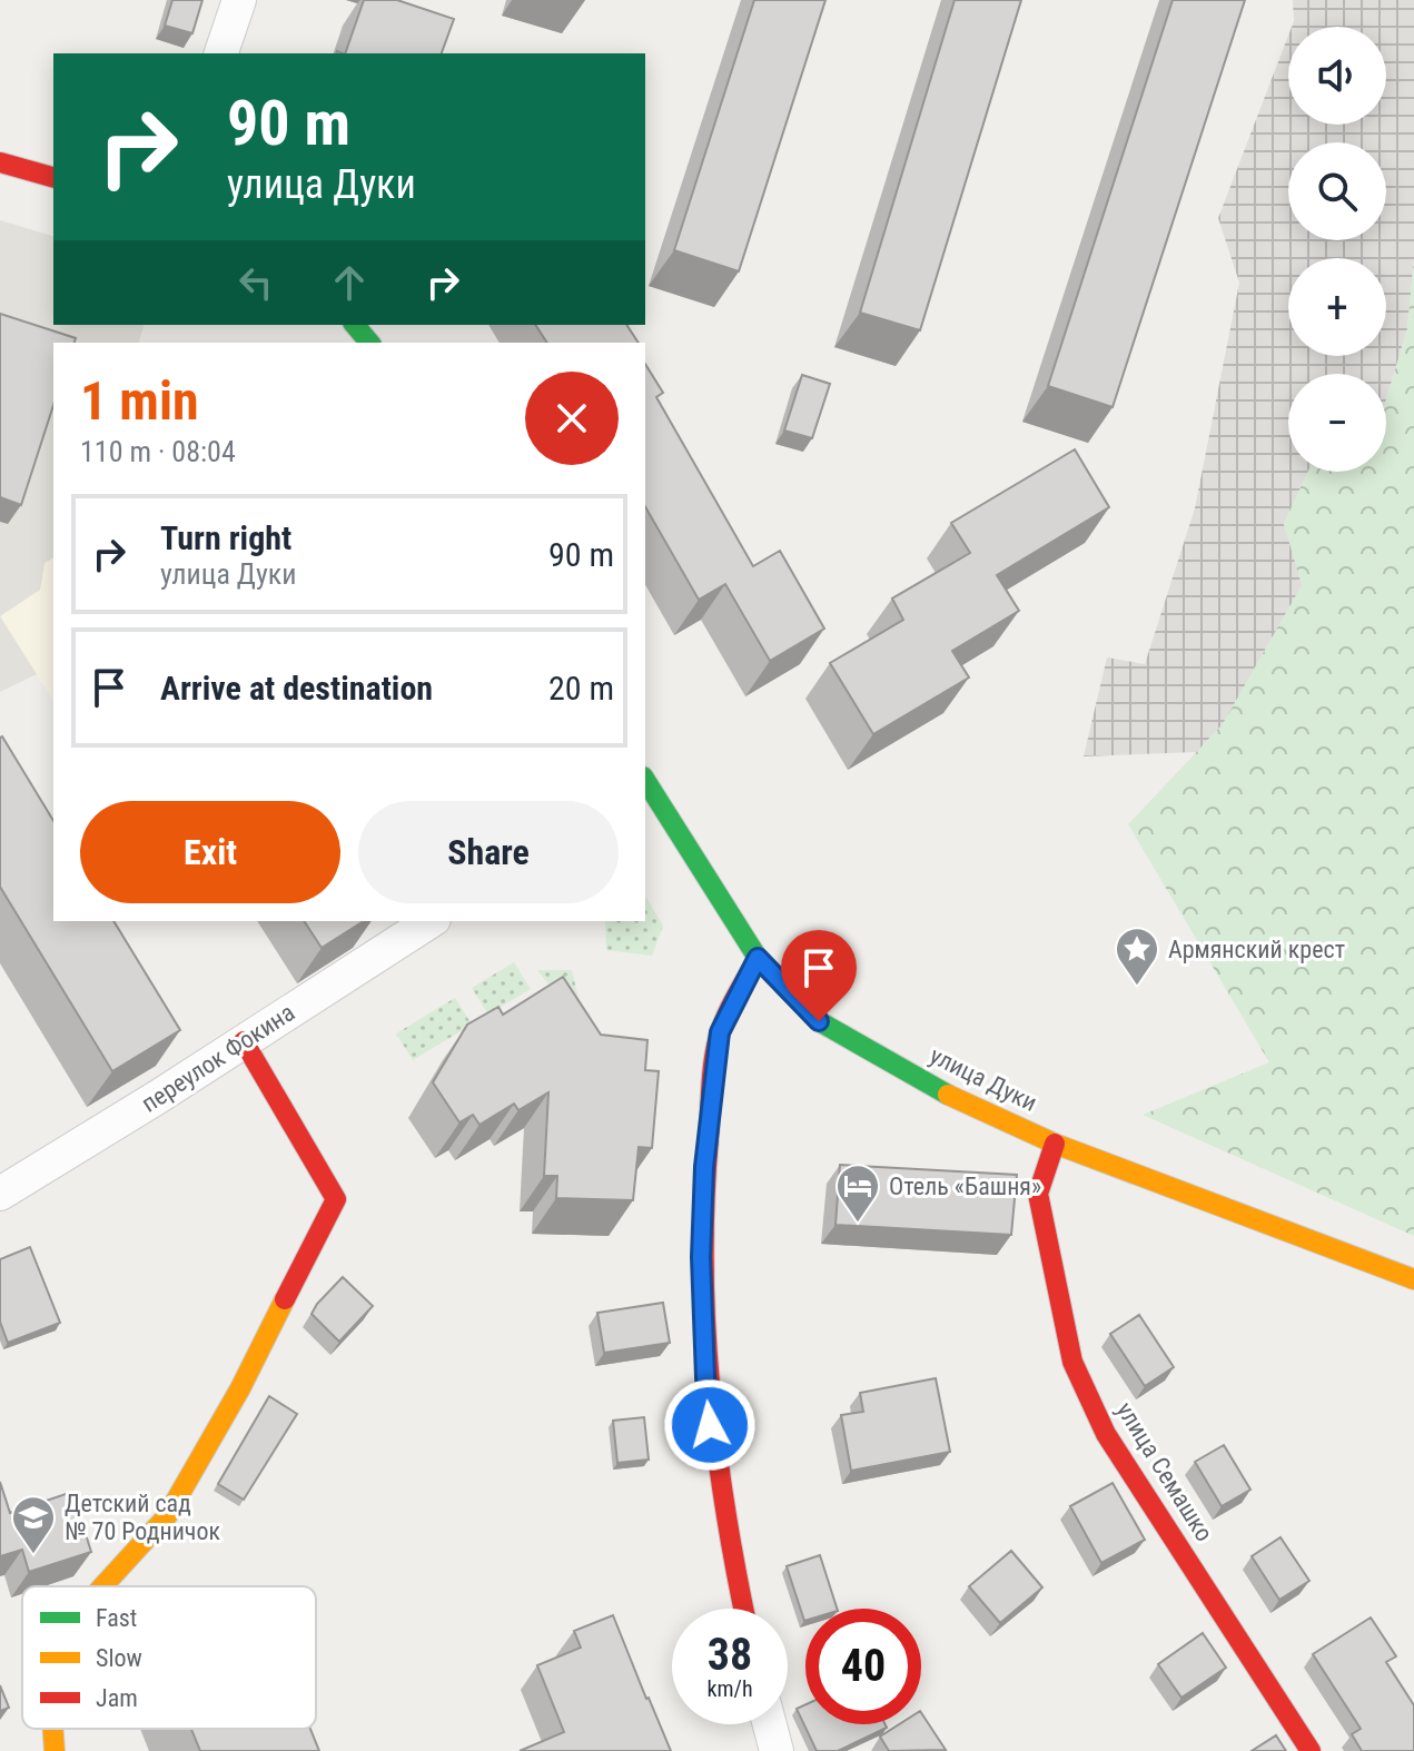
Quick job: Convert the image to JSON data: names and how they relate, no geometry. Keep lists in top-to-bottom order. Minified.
{"streets":{"street":["переулок Фокина","улица Дуки","улица Семашко"]},"crossings":[["улица Дуки","улица Семашко"]],"places":{"place":["Армянский крест"],"hotel":["Отель «Башня»"],"school or university":["Детский сад № 70 Родничок"]},"legend":["Fast","Slow","Jam"],"page":{"map_buttons":["+","−"],"turn":["90 m","улица Дуки"],"heading":["1 min","110 m · 08:04"],"list":[{"name":"Turn right","note":"улица Дуки","value":"90 m"},{"name":"Arrive at destination","value":"20 m"}],"buttons":["Exit","Share"],"speed":"38 km/h","limit":"40"}}
